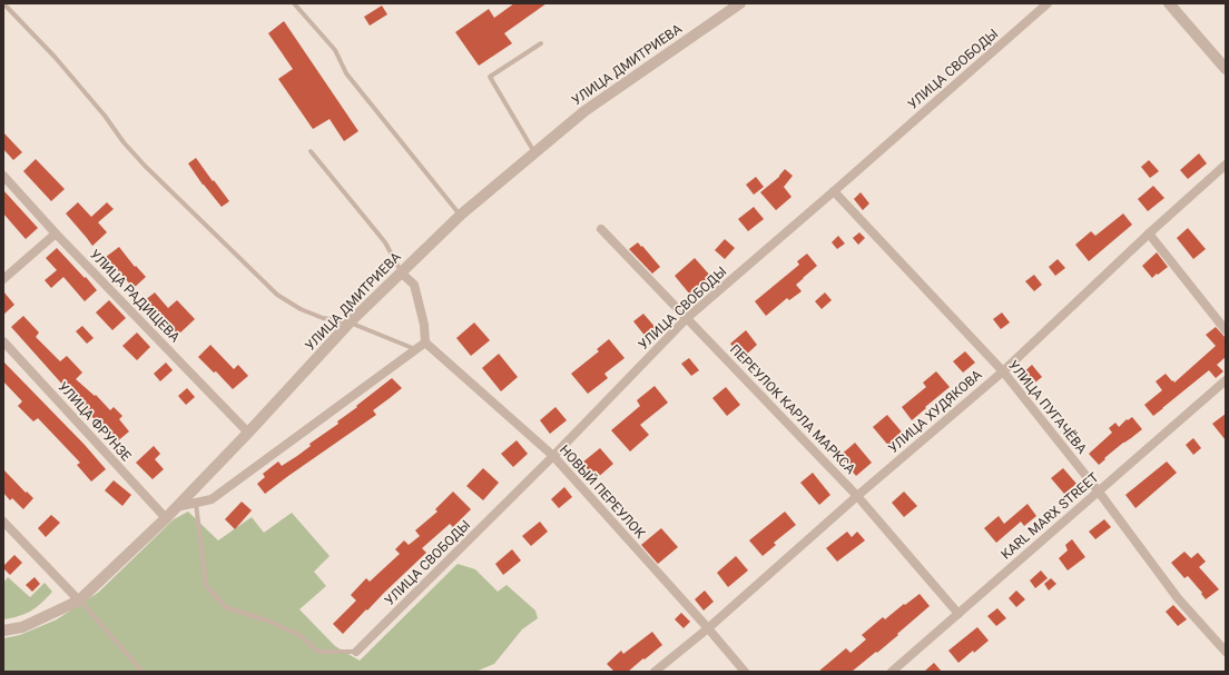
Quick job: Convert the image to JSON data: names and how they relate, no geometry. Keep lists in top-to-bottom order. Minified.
{"streets":{"street":["УЛИЦА ДМИТРИЕВА","УЛИЦА СВОБОДЫ","УЛИЦА РАДИЩЕВА","УЛИЦА ПУГАЧЁВА","ПЕРЕУЛОК КАРЛА МАРКСА","УЛИЦА ХУДЯКОВА","УЛИЦА ФРУНЗЕ","НОВЫЙ ПЕРЕУЛОК","KARL MARX STREET"]},"crossings":[["УЛИЦА ДМИТРИЕВА","УЛИЦА РАДИЩЕВА"],["УЛИЦА ДМИТРИЕВА","УЛИЦА ФРУНЗЕ"],["УЛИЦА СВОБОДЫ","УЛИЦА ПУГАЧЁВА"],["УЛИЦА СВОБОДЫ","ПЕРЕУЛОК КАРЛА МАРКСА"],["УЛИЦА СВОБОДЫ","НОВЫЙ ПЕРЕУЛОК"],["УЛИЦА ПУГАЧЁВА","УЛИЦА ХУДЯКОВА"],["УЛИЦА ПУГАЧЁВА","KARL MARX STREET"],["ПЕРЕУЛОК КАРЛА МАРКСА","УЛИЦА ХУДЯКОВА"],["ПЕРЕУЛОК КАРЛА МАРКСА","KARL MARX STREET"],["УЛИЦА ХУДЯКОВА","НОВЫЙ ПЕРЕУЛОК"]]}
